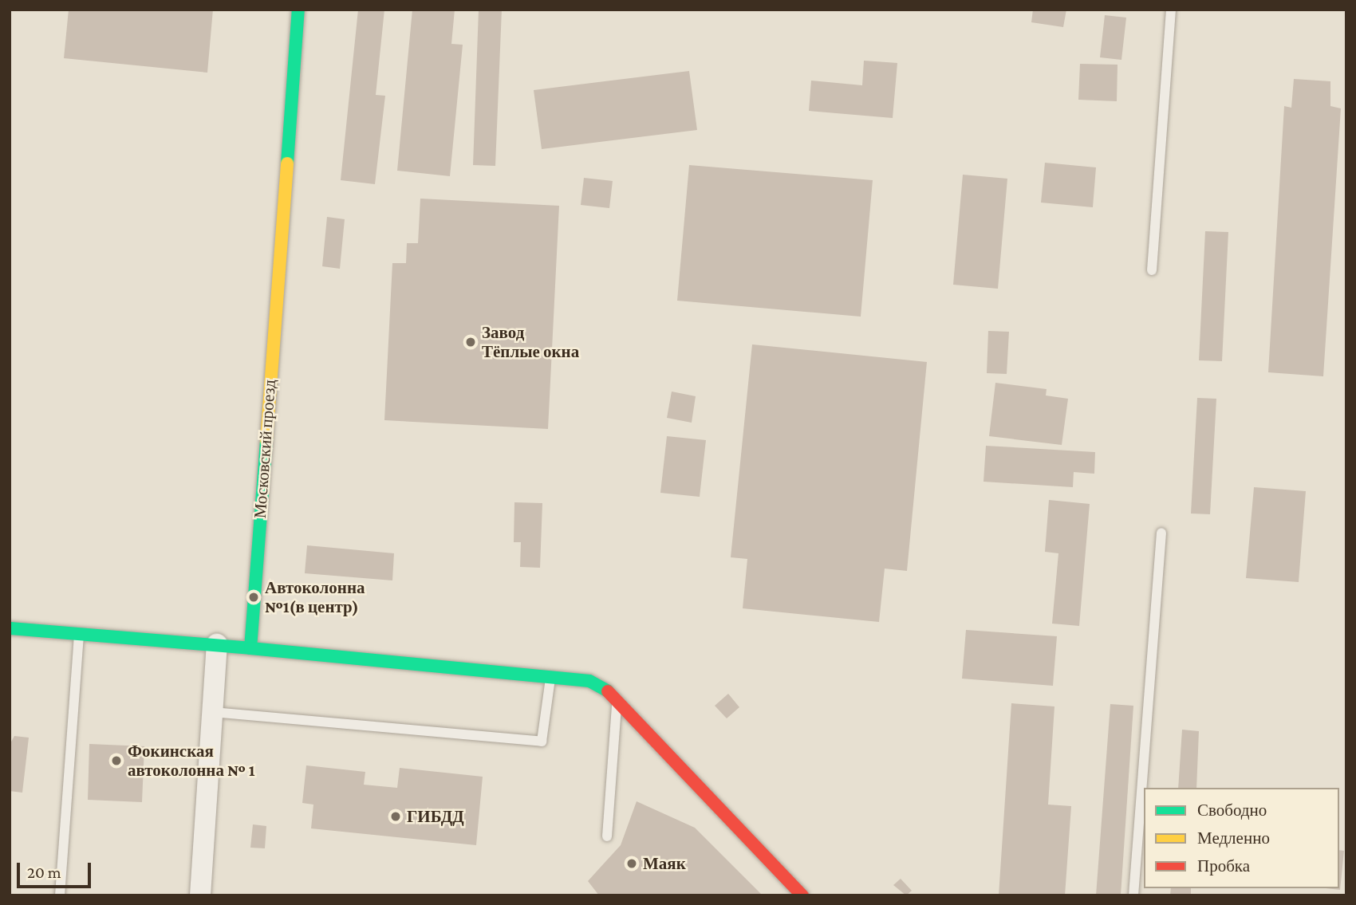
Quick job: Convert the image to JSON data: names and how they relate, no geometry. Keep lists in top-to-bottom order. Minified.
{"streets":{"street":["Московский проезд"]},"places":["Завод Тёплые окна","Автоколонна №1(в центр)","Фокинская автоколонна № 1","ГИБДД","Маяк"],"legend":["Свободно","Медленно","Пробка"],"scale_bar":"20 m"}
